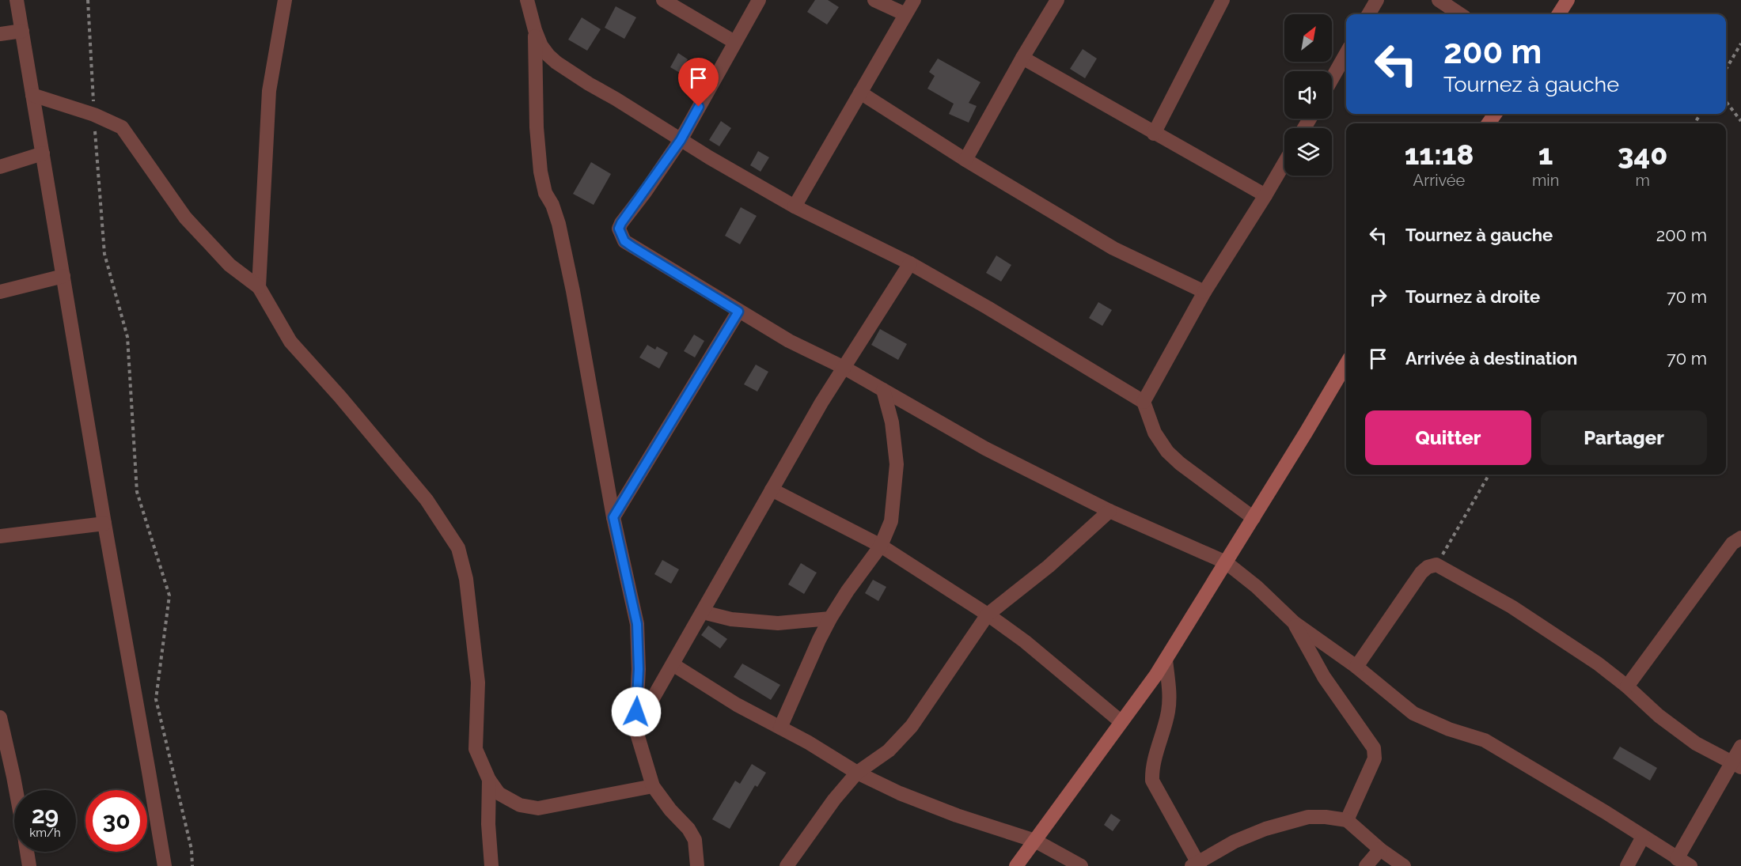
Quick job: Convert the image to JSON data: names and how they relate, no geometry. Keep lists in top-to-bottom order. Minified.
{"north":"top right","page":{"turn":["200 m","Tournez à gauche"],"eta":["11:18","Arrivée","1","min","340","m"],"list":[{"name":"Tournez à gauche","value":"200 m"},{"name":"Tournez à droite","value":"70 m"},{"name":"Arrivée à destination","value":"70 m"}],"buttons":["Quitter","Partager"],"speed":"29 km/h","limit":"30"}}
